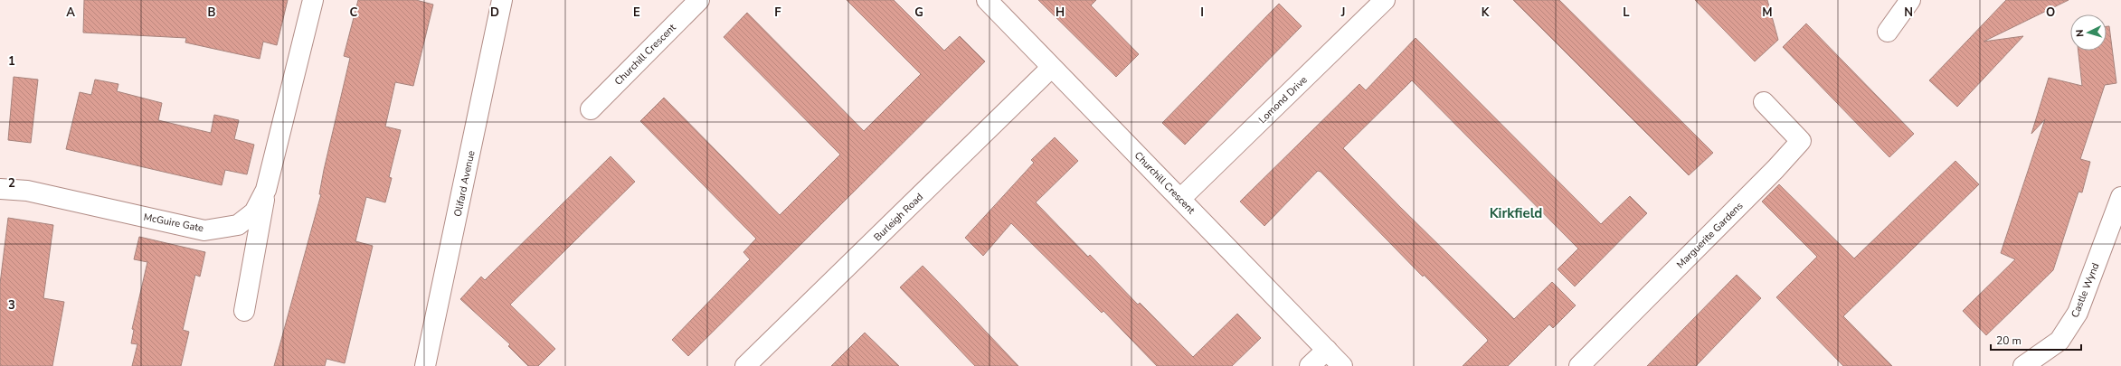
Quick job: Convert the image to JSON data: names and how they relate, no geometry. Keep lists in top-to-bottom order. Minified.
{"streets":{"street":["Churchill Crescent","Lomond Drive","Olifard Avenue","Burleigh Road","McGuire Gate","Marguerite Gardens","Castle Wynd"]},"crossings":[["Churchill Crescent","Lomond Drive"],["Churchill Crescent","Burleigh Road"]],"districts":["Kirkfield"],"scale_bar":"20 m","north":"left","grid":{"columns":["A","B","C","D","E","F","G","H","I","J","K","L","M","N","O"],"rows":["1","2","3"]}}
